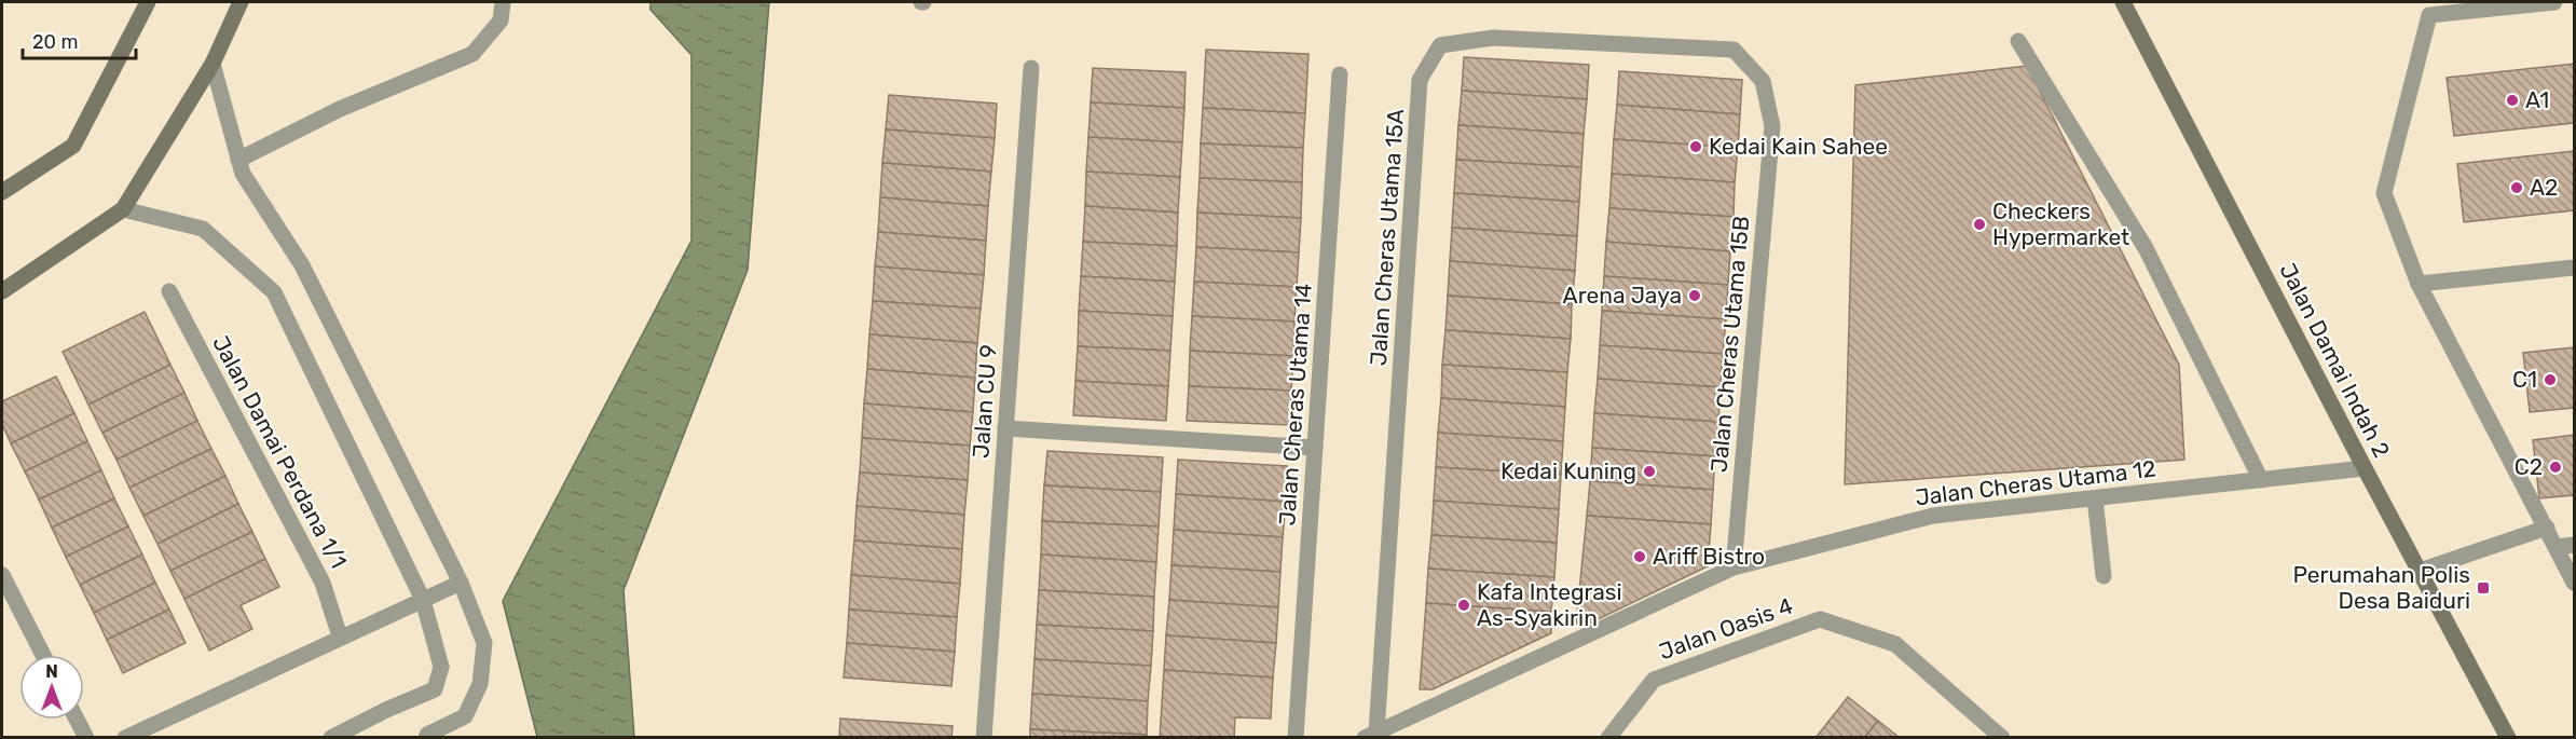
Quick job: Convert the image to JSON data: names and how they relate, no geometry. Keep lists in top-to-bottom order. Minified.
{"streets":{"street":["Jalan Cheras Utama 15A","Jalan Cheras Utama 15B","Jalan Damai Indah 2","Jalan CU 9","Jalan Cheras Utama 14","Jalan Damai Perdana 1/1","Jalan Cheras Utama 12","Jalan Oasis 4"]},"crossings":[["Jalan Cheras Utama 15A","Jalan Cheras Utama 15B"],["Jalan Cheras Utama 15A","Jalan Cheras Utama 12"],["Jalan Cheras Utama 15B","Jalan Cheras Utama 12"],["Jalan Damai Indah 2","Jalan Cheras Utama 12"]],"places":{"other":["A1","Kedai Kain Sahee","A2","Checkers Hypermarket","Arena Jaya","C1","C2","Kedai Kuning","Ariff Bistro","Kafa Integrasi As-Syakirin"],"transit":["Perumahan Polis Desa Baiduri"]},"scale_bar":"20 m","north":"top"}
